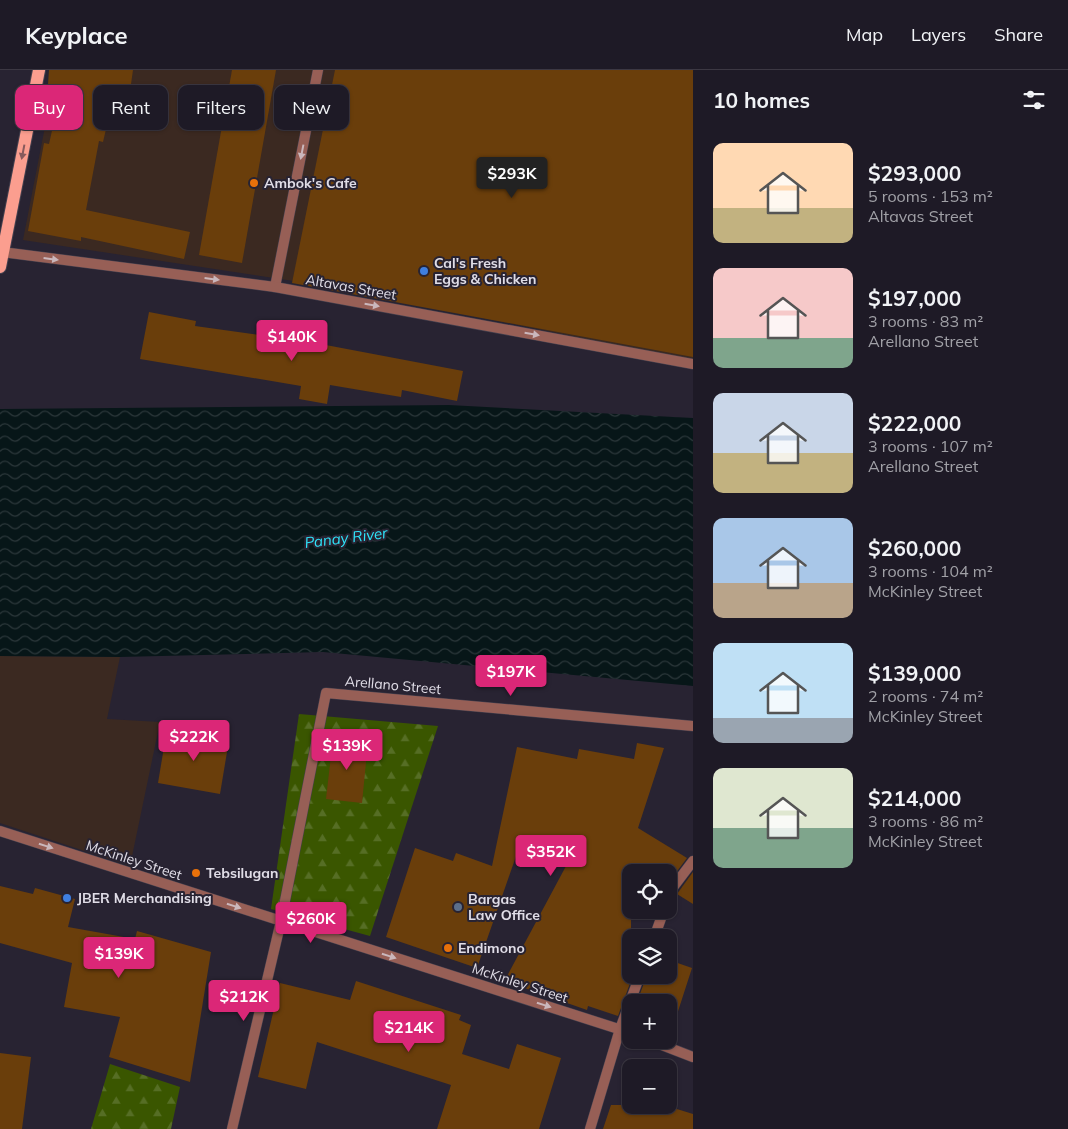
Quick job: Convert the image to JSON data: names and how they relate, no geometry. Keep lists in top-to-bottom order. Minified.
{"streets":{"street":["Altavas Street","Arellano Street","McKinley Street"]},"crossings":[["Arellano Street","McKinley Street"]],"one_way":["Altavas Street","McKinley Street"],"water":["Panay River"],"places":["Ambok's Cafe","Cal's Fresh Eggs & Chicken","Tebsilugan","JBER Merchandising","Bargas Law Office","Endimono"],"page":{"header":"Keyplace","nav":["Map","Layers","Share"],"heading":"10 homes","chip":["Buy","Rent","Filters","New"],"list":[{"name":"$293,000","note":"5 rooms · 153 m² · Altavas Street"},{"name":"$197,000","note":"3 rooms · 83 m² · Arellano Street"},{"name":"$222,000","note":"3 rooms · 107 m² · Arellano Street"},{"name":"$260,000","note":"3 rooms · 104 m² · McKinley Street"},{"name":"$139,000","note":"2 rooms · 74 m² · McKinley Street"},{"name":"$214,000","note":"3 rooms · 86 m² · McKinley Street"}],"price":["$293K","$140K","$197K","$222K","$139K","$352K","$260K","$139K","$212K","$214K"],"map_buttons":["+","−"]}}
